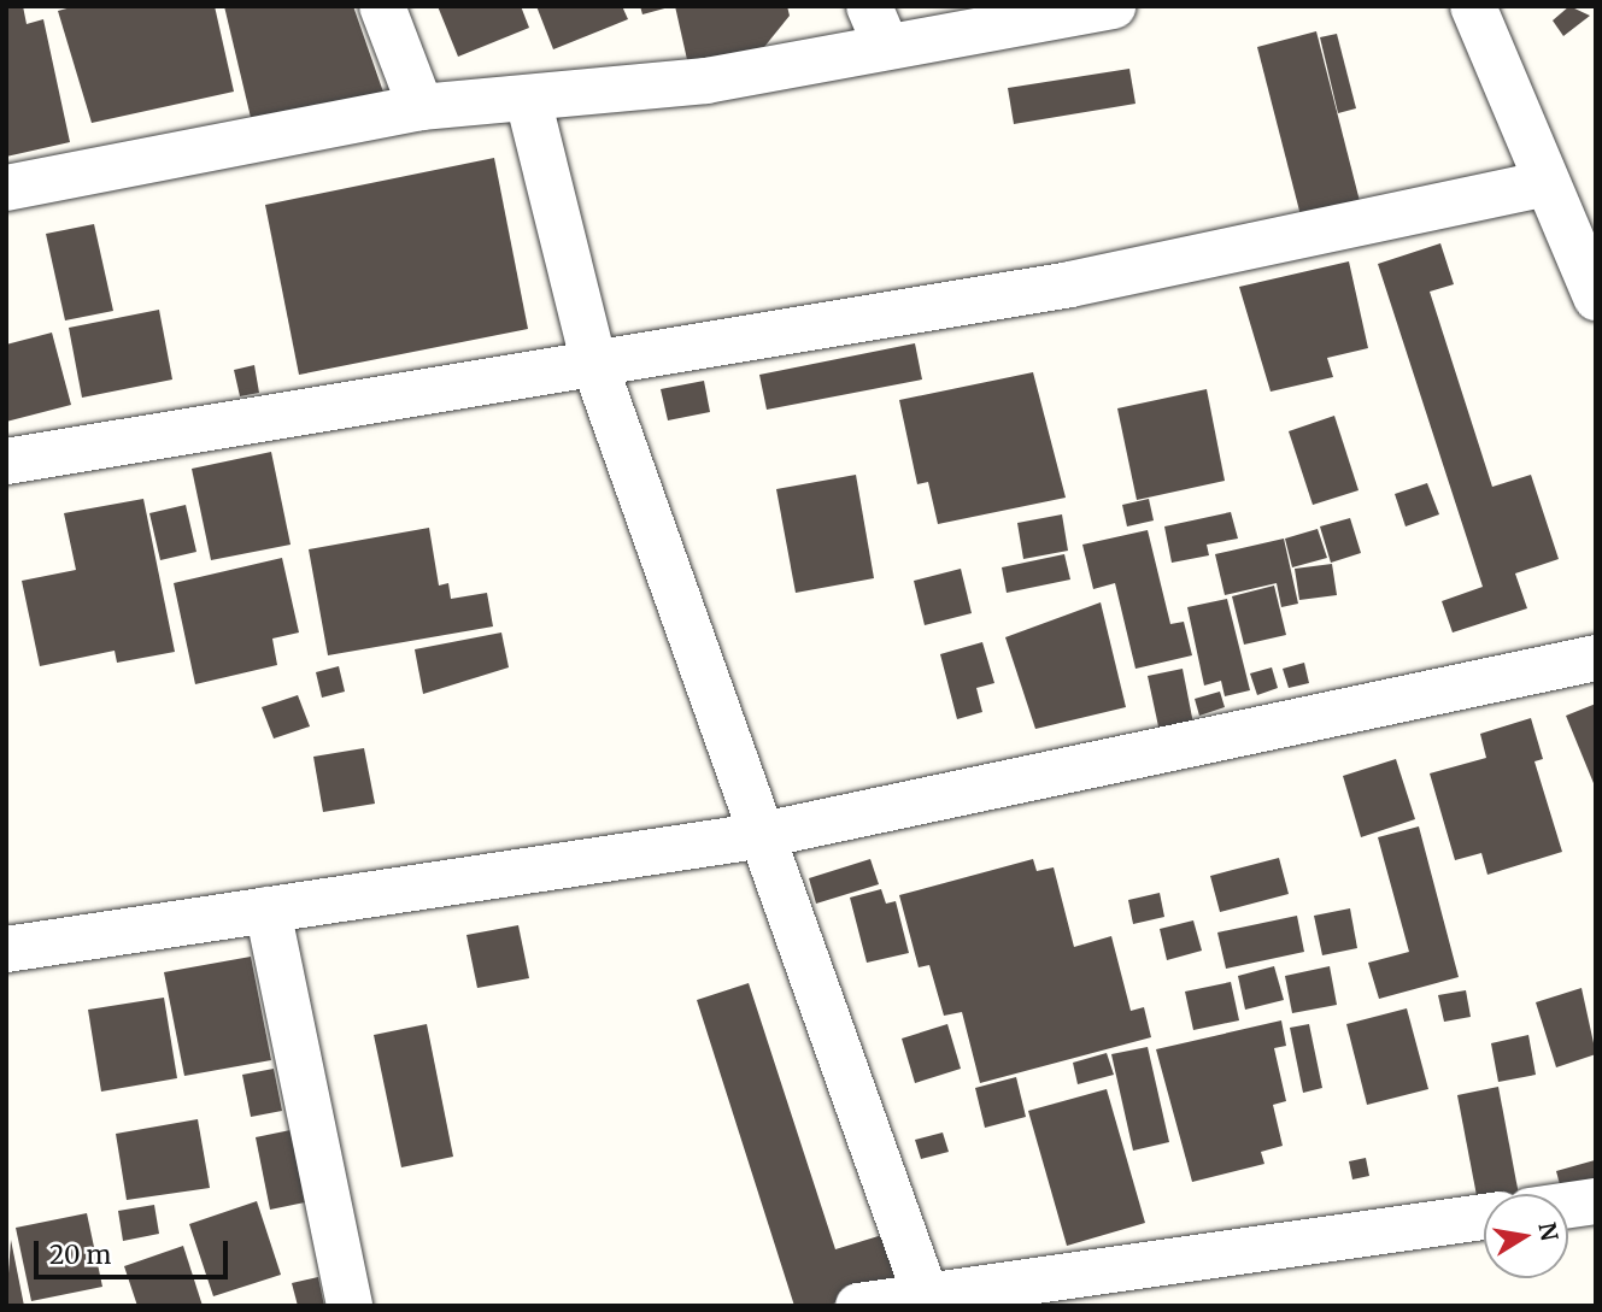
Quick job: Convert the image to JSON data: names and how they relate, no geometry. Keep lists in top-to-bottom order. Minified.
{"scale_bar":"20 m","north":"right"}
